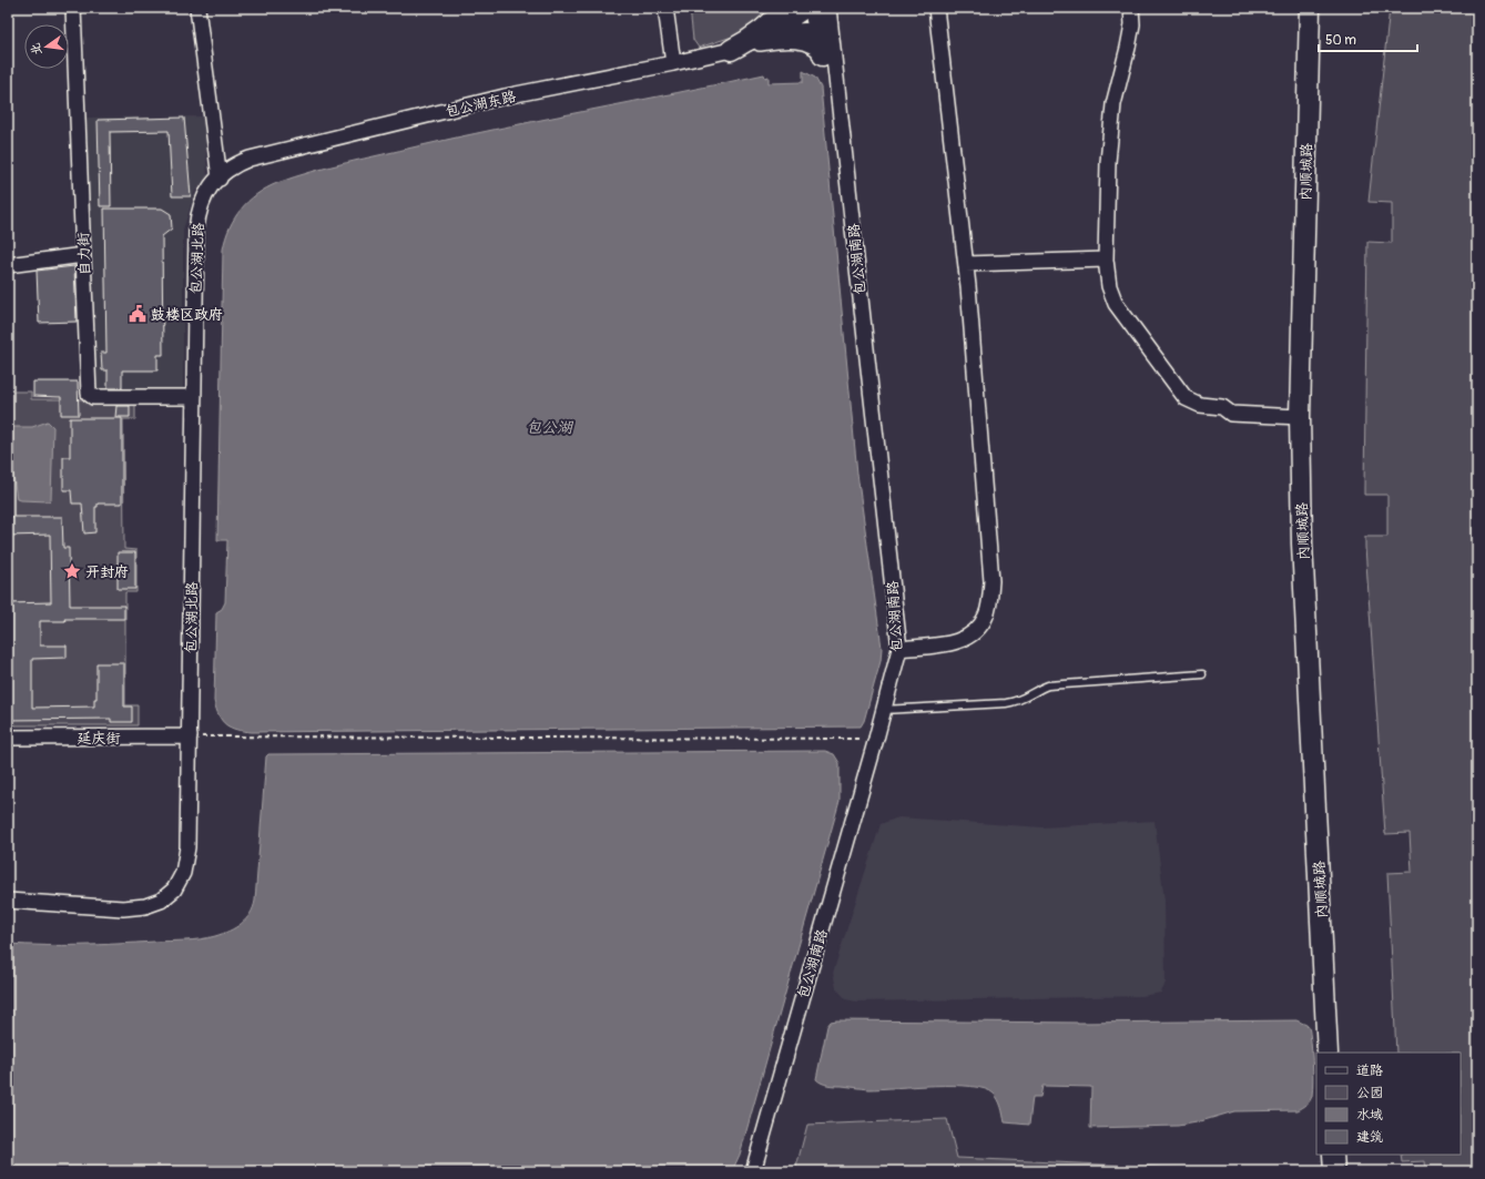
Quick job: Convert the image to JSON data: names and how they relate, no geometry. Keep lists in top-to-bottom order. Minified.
{"streets":{"street":["包公湖东路","内顺城路","自力街","包公湖北路","包公湖南路","延庆街"]},"crossings":[["包公湖东路","包公湖北路"],["包公湖东路","包公湖南路"],["自力街","包公湖北路"],["包公湖北路","延庆街"]],"water":["包公湖"],"places":{"public building":["鼓楼区政府"],"place":["开封府"]},"legend":["道路","公园","水域","建筑"],"scale_bar":"50 m","north":"left"}
